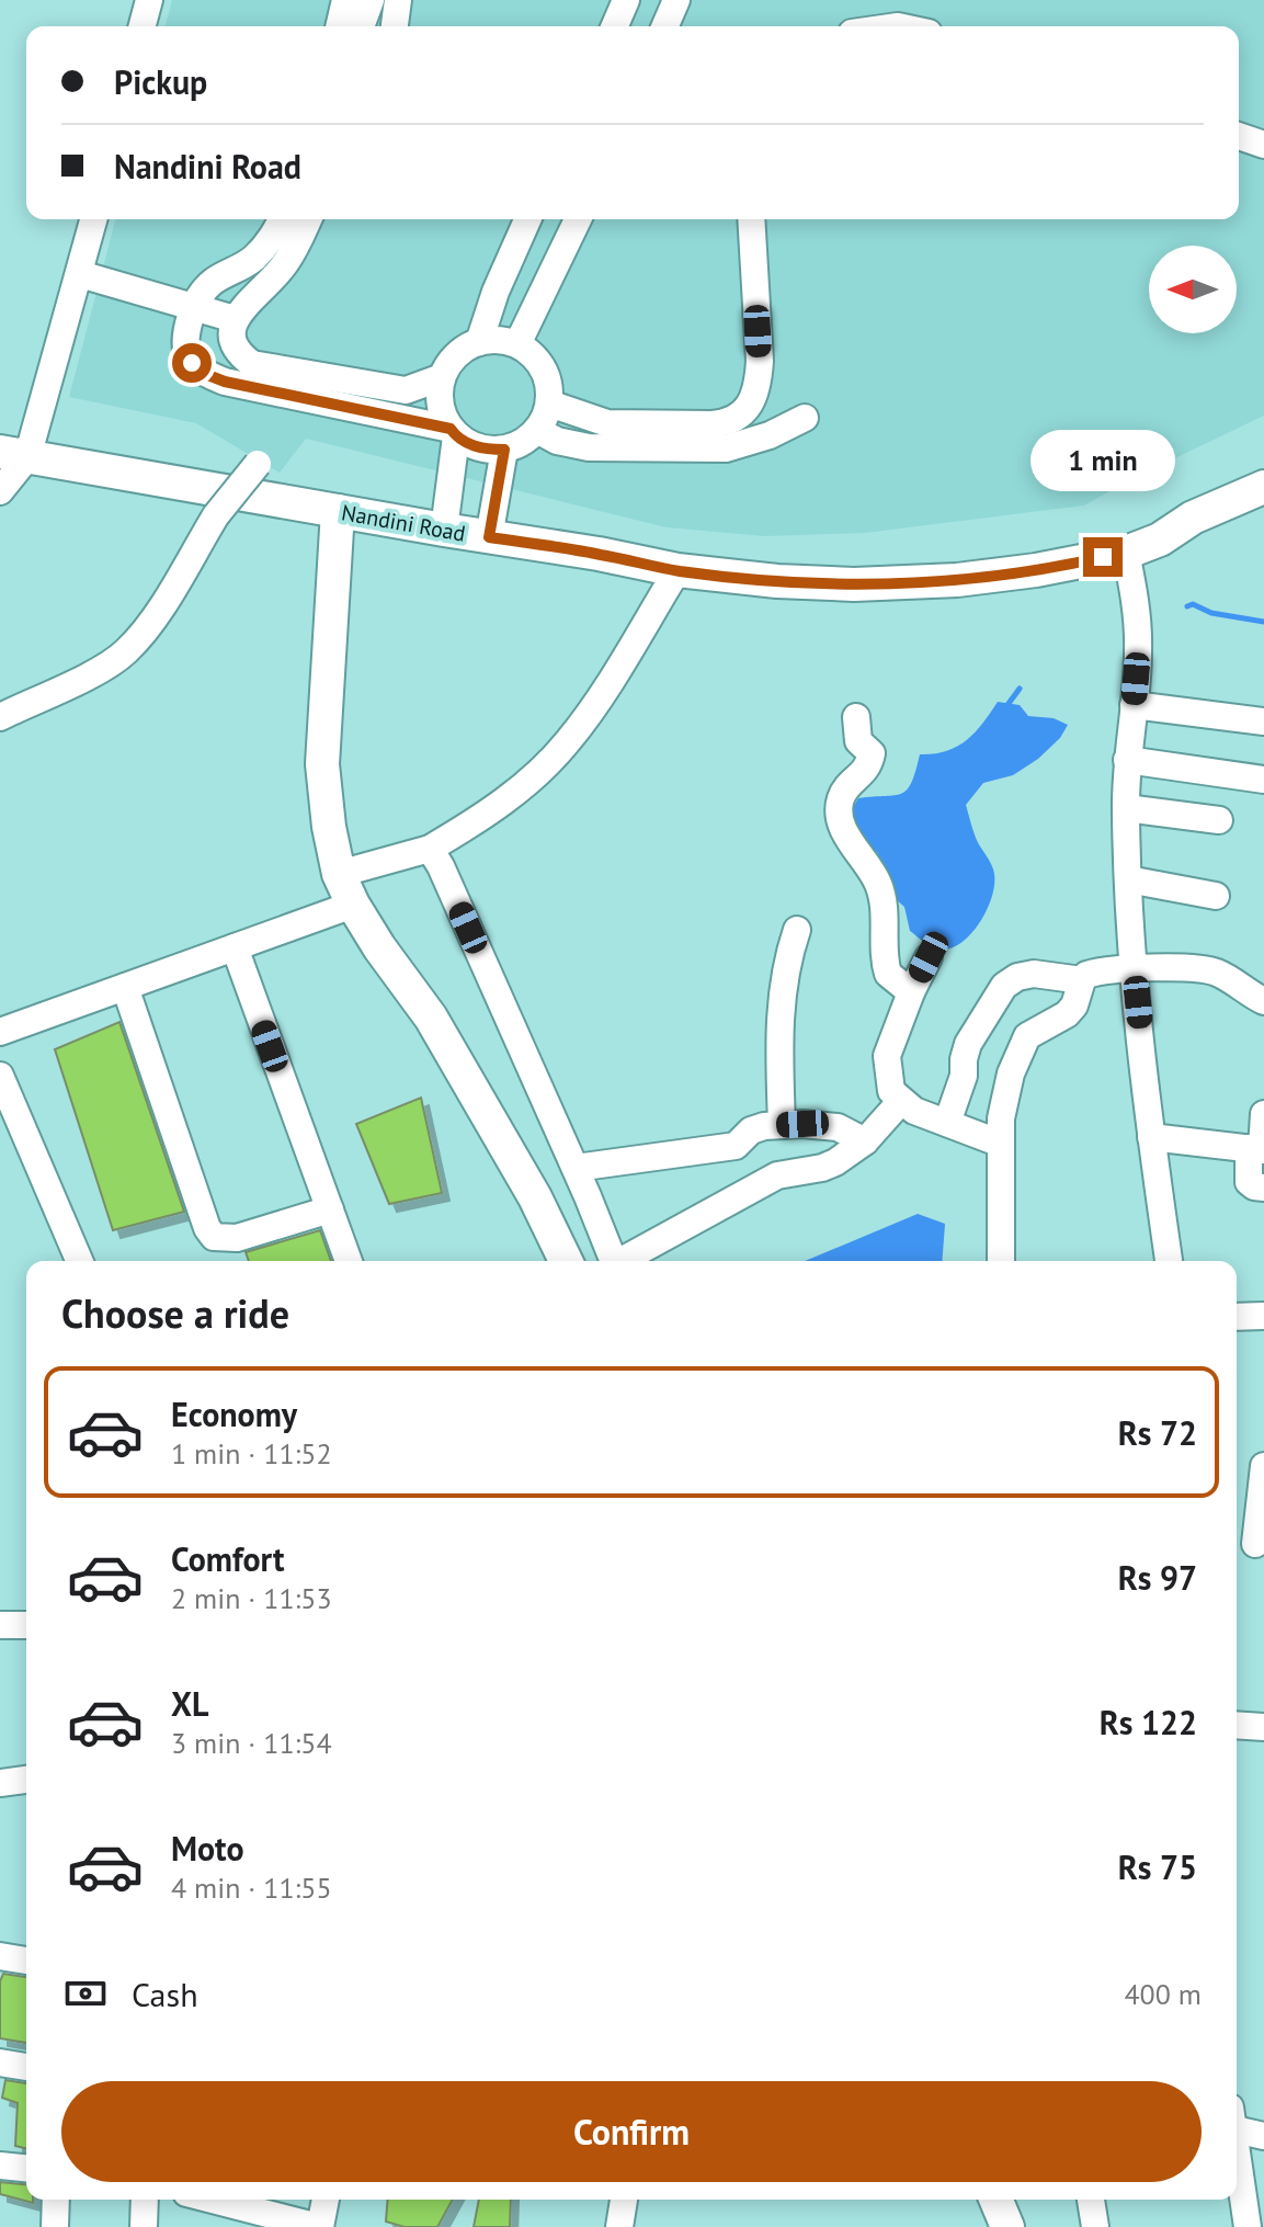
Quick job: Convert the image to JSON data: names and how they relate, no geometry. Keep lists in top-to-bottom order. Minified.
{"streets":{"main road":["Nandini Road"]},"north":"left","page":{"banner":["Pickup","Nandini Road"],"bubble":"1 min","heading":"Choose a ride","list":[{"name":"Economy","note":"1 min · 11:52","value":"Rs 72"},{"name":"Comfort","note":"2 min · 11:53","value":"Rs 97"},{"name":"XL","note":"3 min · 11:54","value":"Rs 122"},{"name":"Moto","note":"4 min · 11:55","value":"Rs 75"}],"pay":["Cash","400 m"],"buttons":"Confirm"}}
